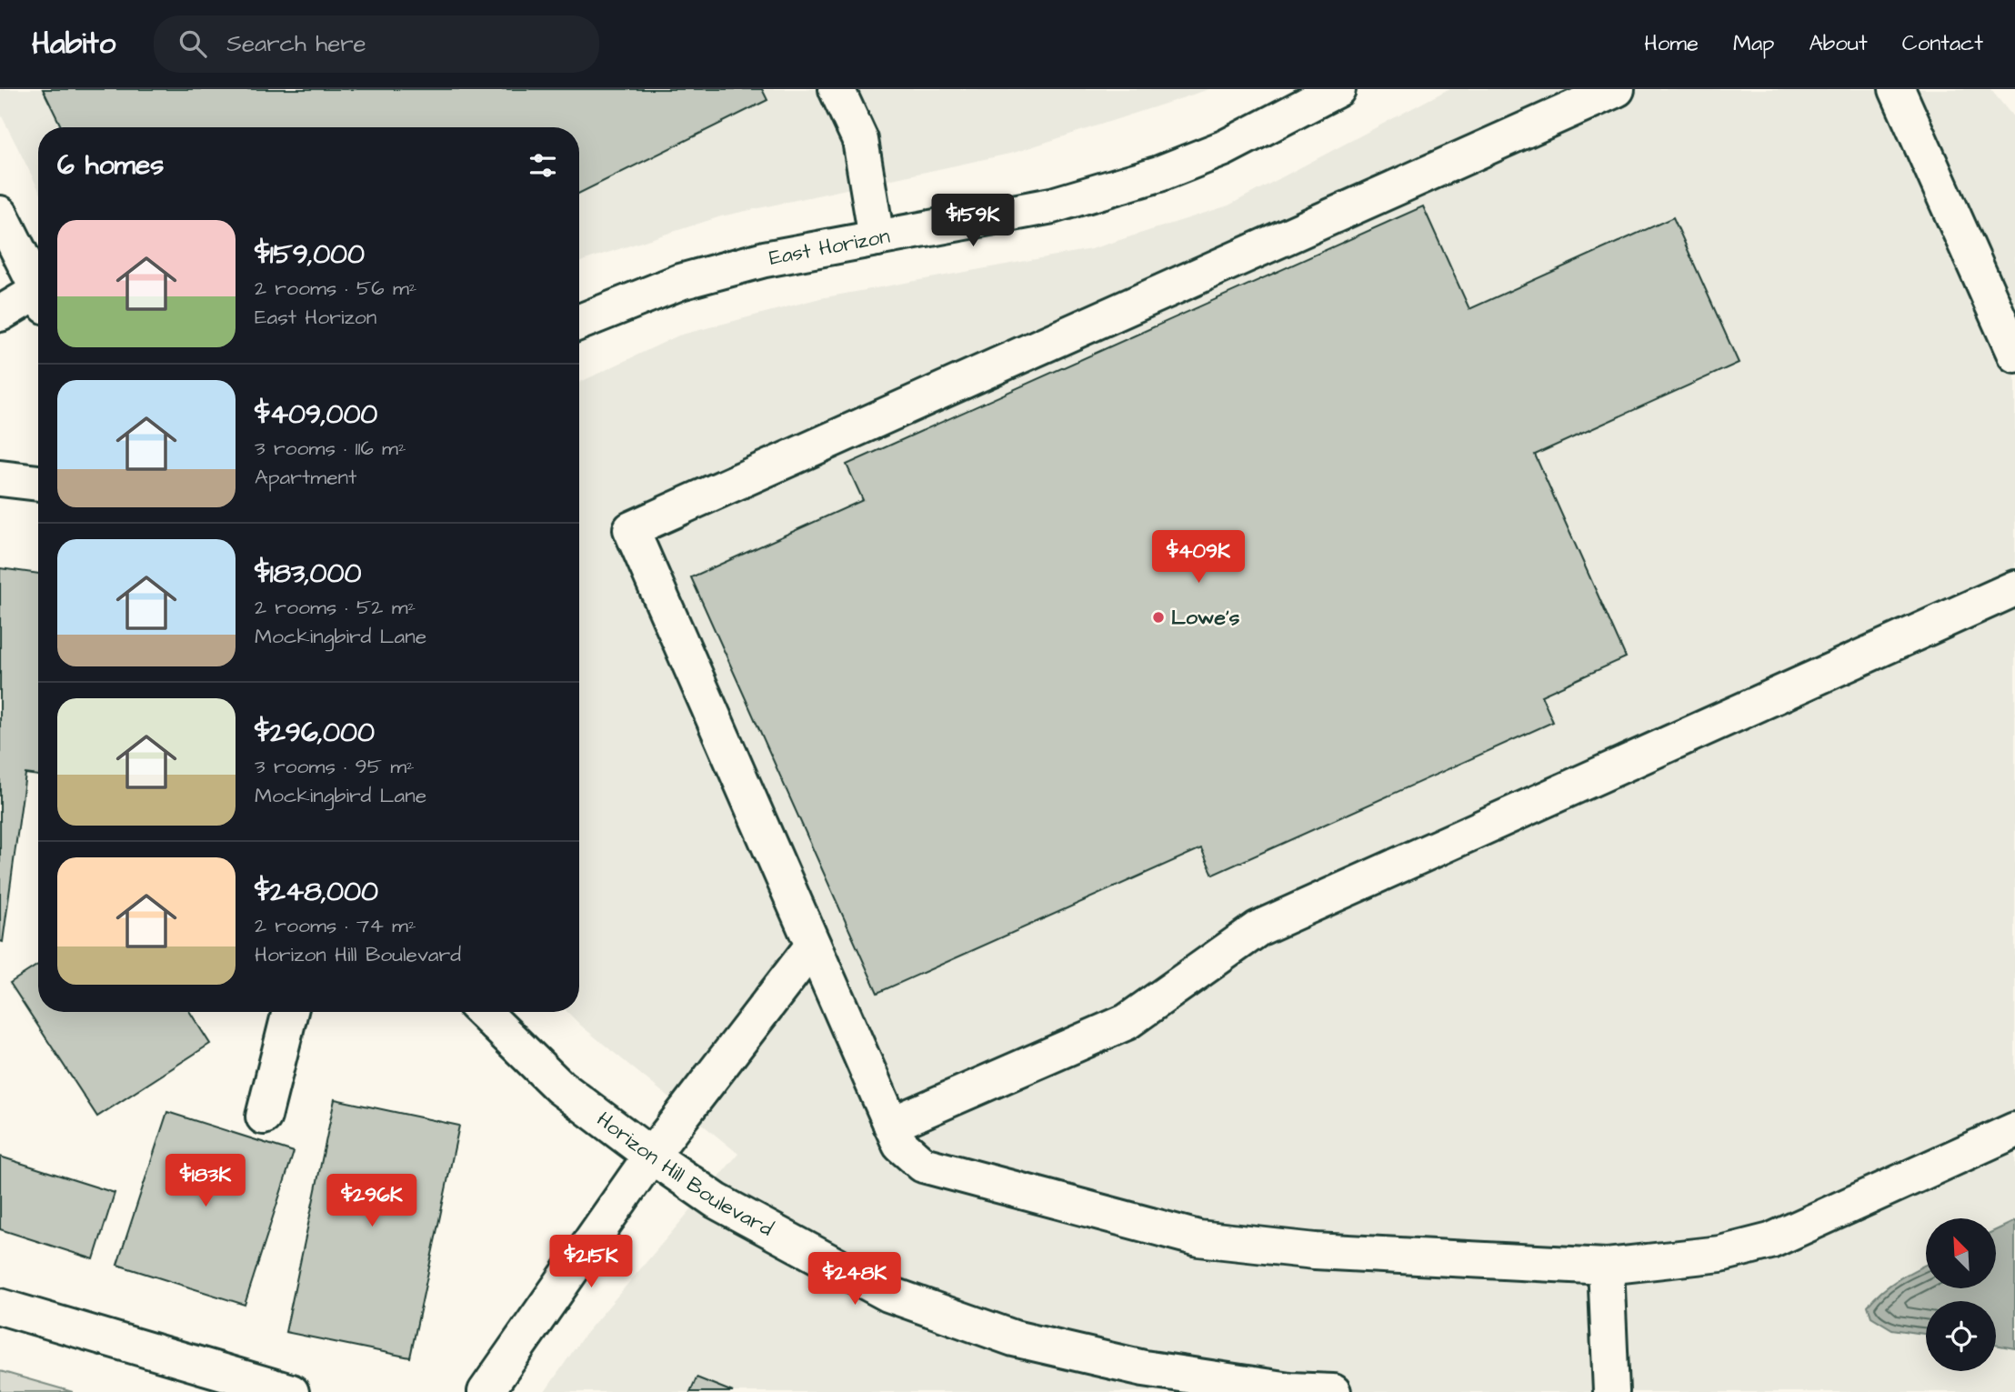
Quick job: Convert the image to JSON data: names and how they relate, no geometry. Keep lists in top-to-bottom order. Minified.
{"streets":{"street":["East Horizon","Horizon Hill Boulevard"]},"places":["Lowe's"],"north":"top left","page":{"header":"Habito","search":"Search here","nav":["Home","Map","About","Contact"],"heading":"6 homes","price":["$159K","$409K","$183K","$296K","$215K","$248K"],"list":[{"name":"$159,000","note":"2 rooms · 56 m² · East Horizon"},{"name":"$409,000","note":"3 rooms · 116 m² · Apartment"},{"name":"$183,000","note":"2 rooms · 52 m² · Mockingbird Lane"},{"name":"$296,000","note":"3 rooms · 95 m² · Mockingbird Lane"},{"name":"$248,000","note":"2 rooms · 74 m² · Horizon Hill Boulevard"}]}}
